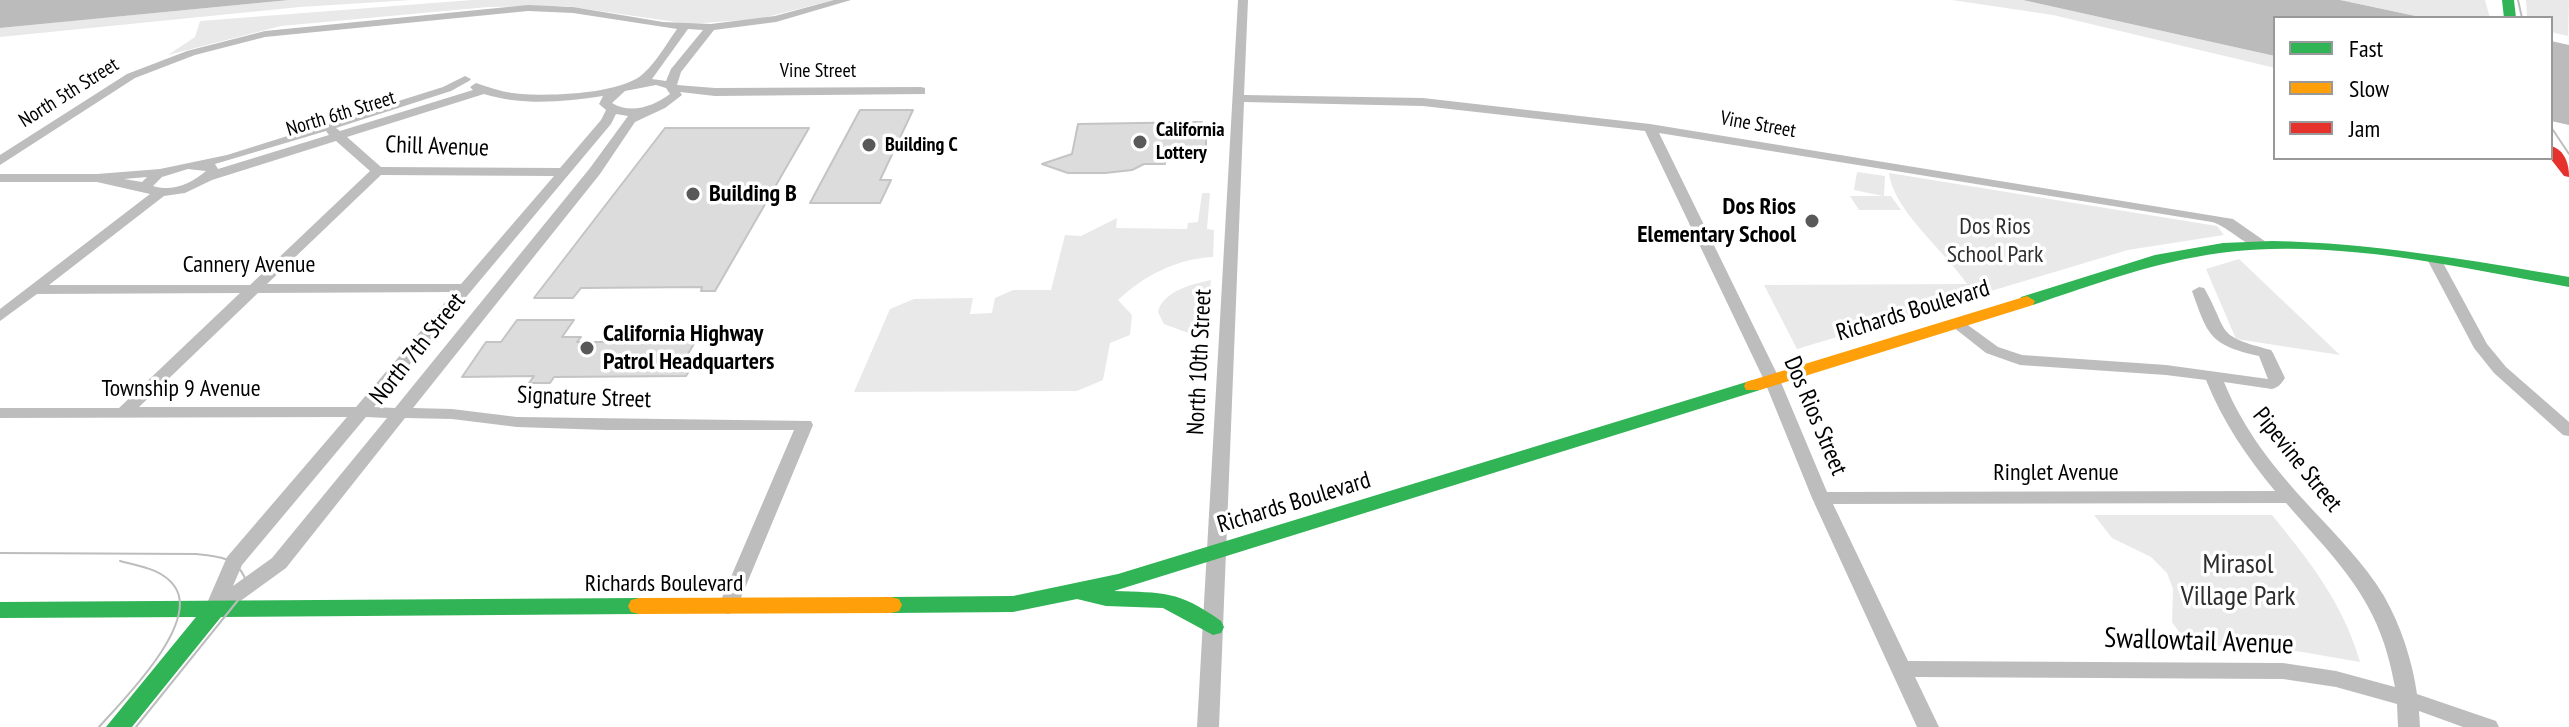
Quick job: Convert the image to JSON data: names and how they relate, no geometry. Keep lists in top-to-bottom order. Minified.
{"streets":{"main road":["Richards Boulevard","North 7th Street"],"street":["Vine Street","North 5th Street","North 6th Street","Chill Avenue","Cannery Avenue","North 10th Street","Township 9 Avenue","Signature Street","Dos Rios Street","Pipevine Street","Ringlet Avenue","Swallowtail Avenue"]},"crossings":[["Vine Street","Richards Boulevard"],["Vine Street","North 7th Street"],["Vine Street","North 10th Street"],["Vine Street","Dos Rios Street"],["North 6th Street","Chill Avenue"],["Chill Avenue","North 7th Street"],["Cannery Avenue","North 7th Street"],["Richards Boulevard","North 7th Street"],["Richards Boulevard","North 10th Street"],["Richards Boulevard","Signature Street"],["Richards Boulevard","Dos Rios Street"],["North 7th Street","Township 9 Avenue"],["North 7th Street","Signature Street"],["Township 9 Avenue","Signature Street"],["Dos Rios Street","Ringlet Avenue"],["Dos Rios Street","Swallowtail Avenue"],["Pipevine Street","Ringlet Avenue"],["Pipevine Street","Swallowtail Avenue"]],"parks":["Dos Rios School Park","Mirasol Village Park"],"places":["California Lottery","Building C","Building B","Dos Rios Elementary School","California Highway Patrol Headquarters"],"legend":["Fast","Slow","Jam"]}
